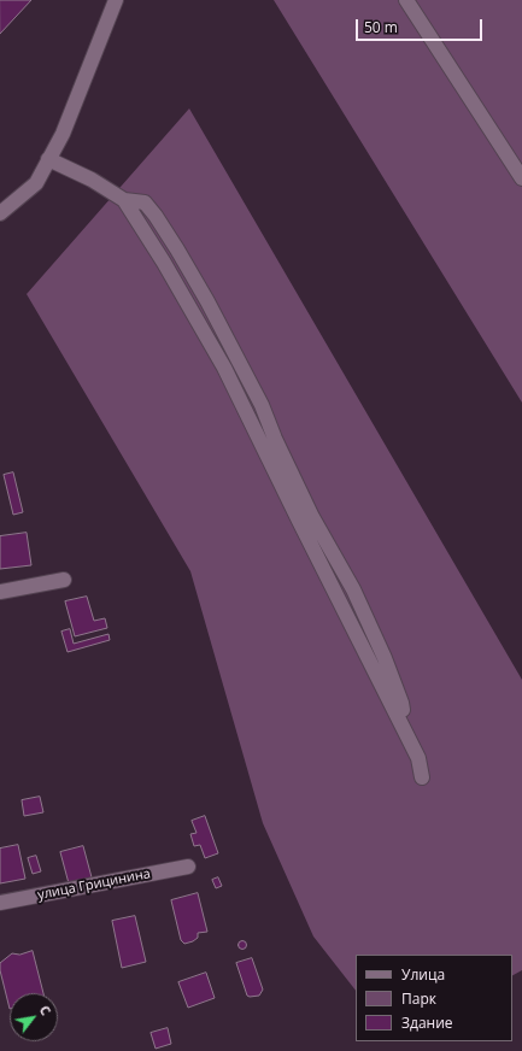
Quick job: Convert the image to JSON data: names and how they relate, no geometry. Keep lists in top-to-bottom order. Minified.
{"streets":{"street":["улица Грицинина"]},"legend":["Улица","Парк","Здание"],"scale_bar":"50 m","north":"top right"}
